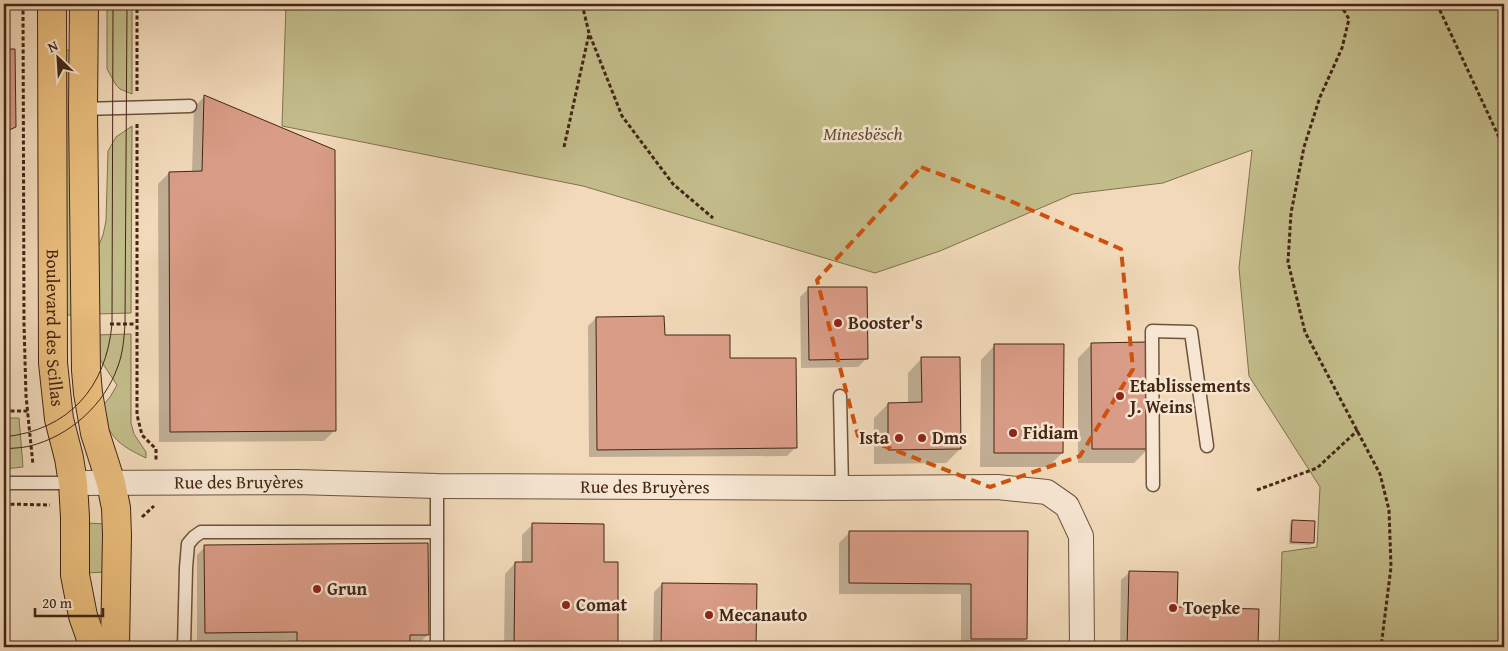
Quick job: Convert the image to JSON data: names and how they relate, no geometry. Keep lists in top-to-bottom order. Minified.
{"streets":{"main road":["Boulevard des Scillas"],"street":["Rue des Bruyères"]},"crossings":[["Boulevard des Scillas","Rue des Bruyères"]],"parks":["Minesbësch"],"places":["Booster's","Etablissements J. Weins","Fidiam","Ista","Dms","Grun","Comat","Toepke","Mecanauto"],"scale_bar":"20 m","north":"top left"}
